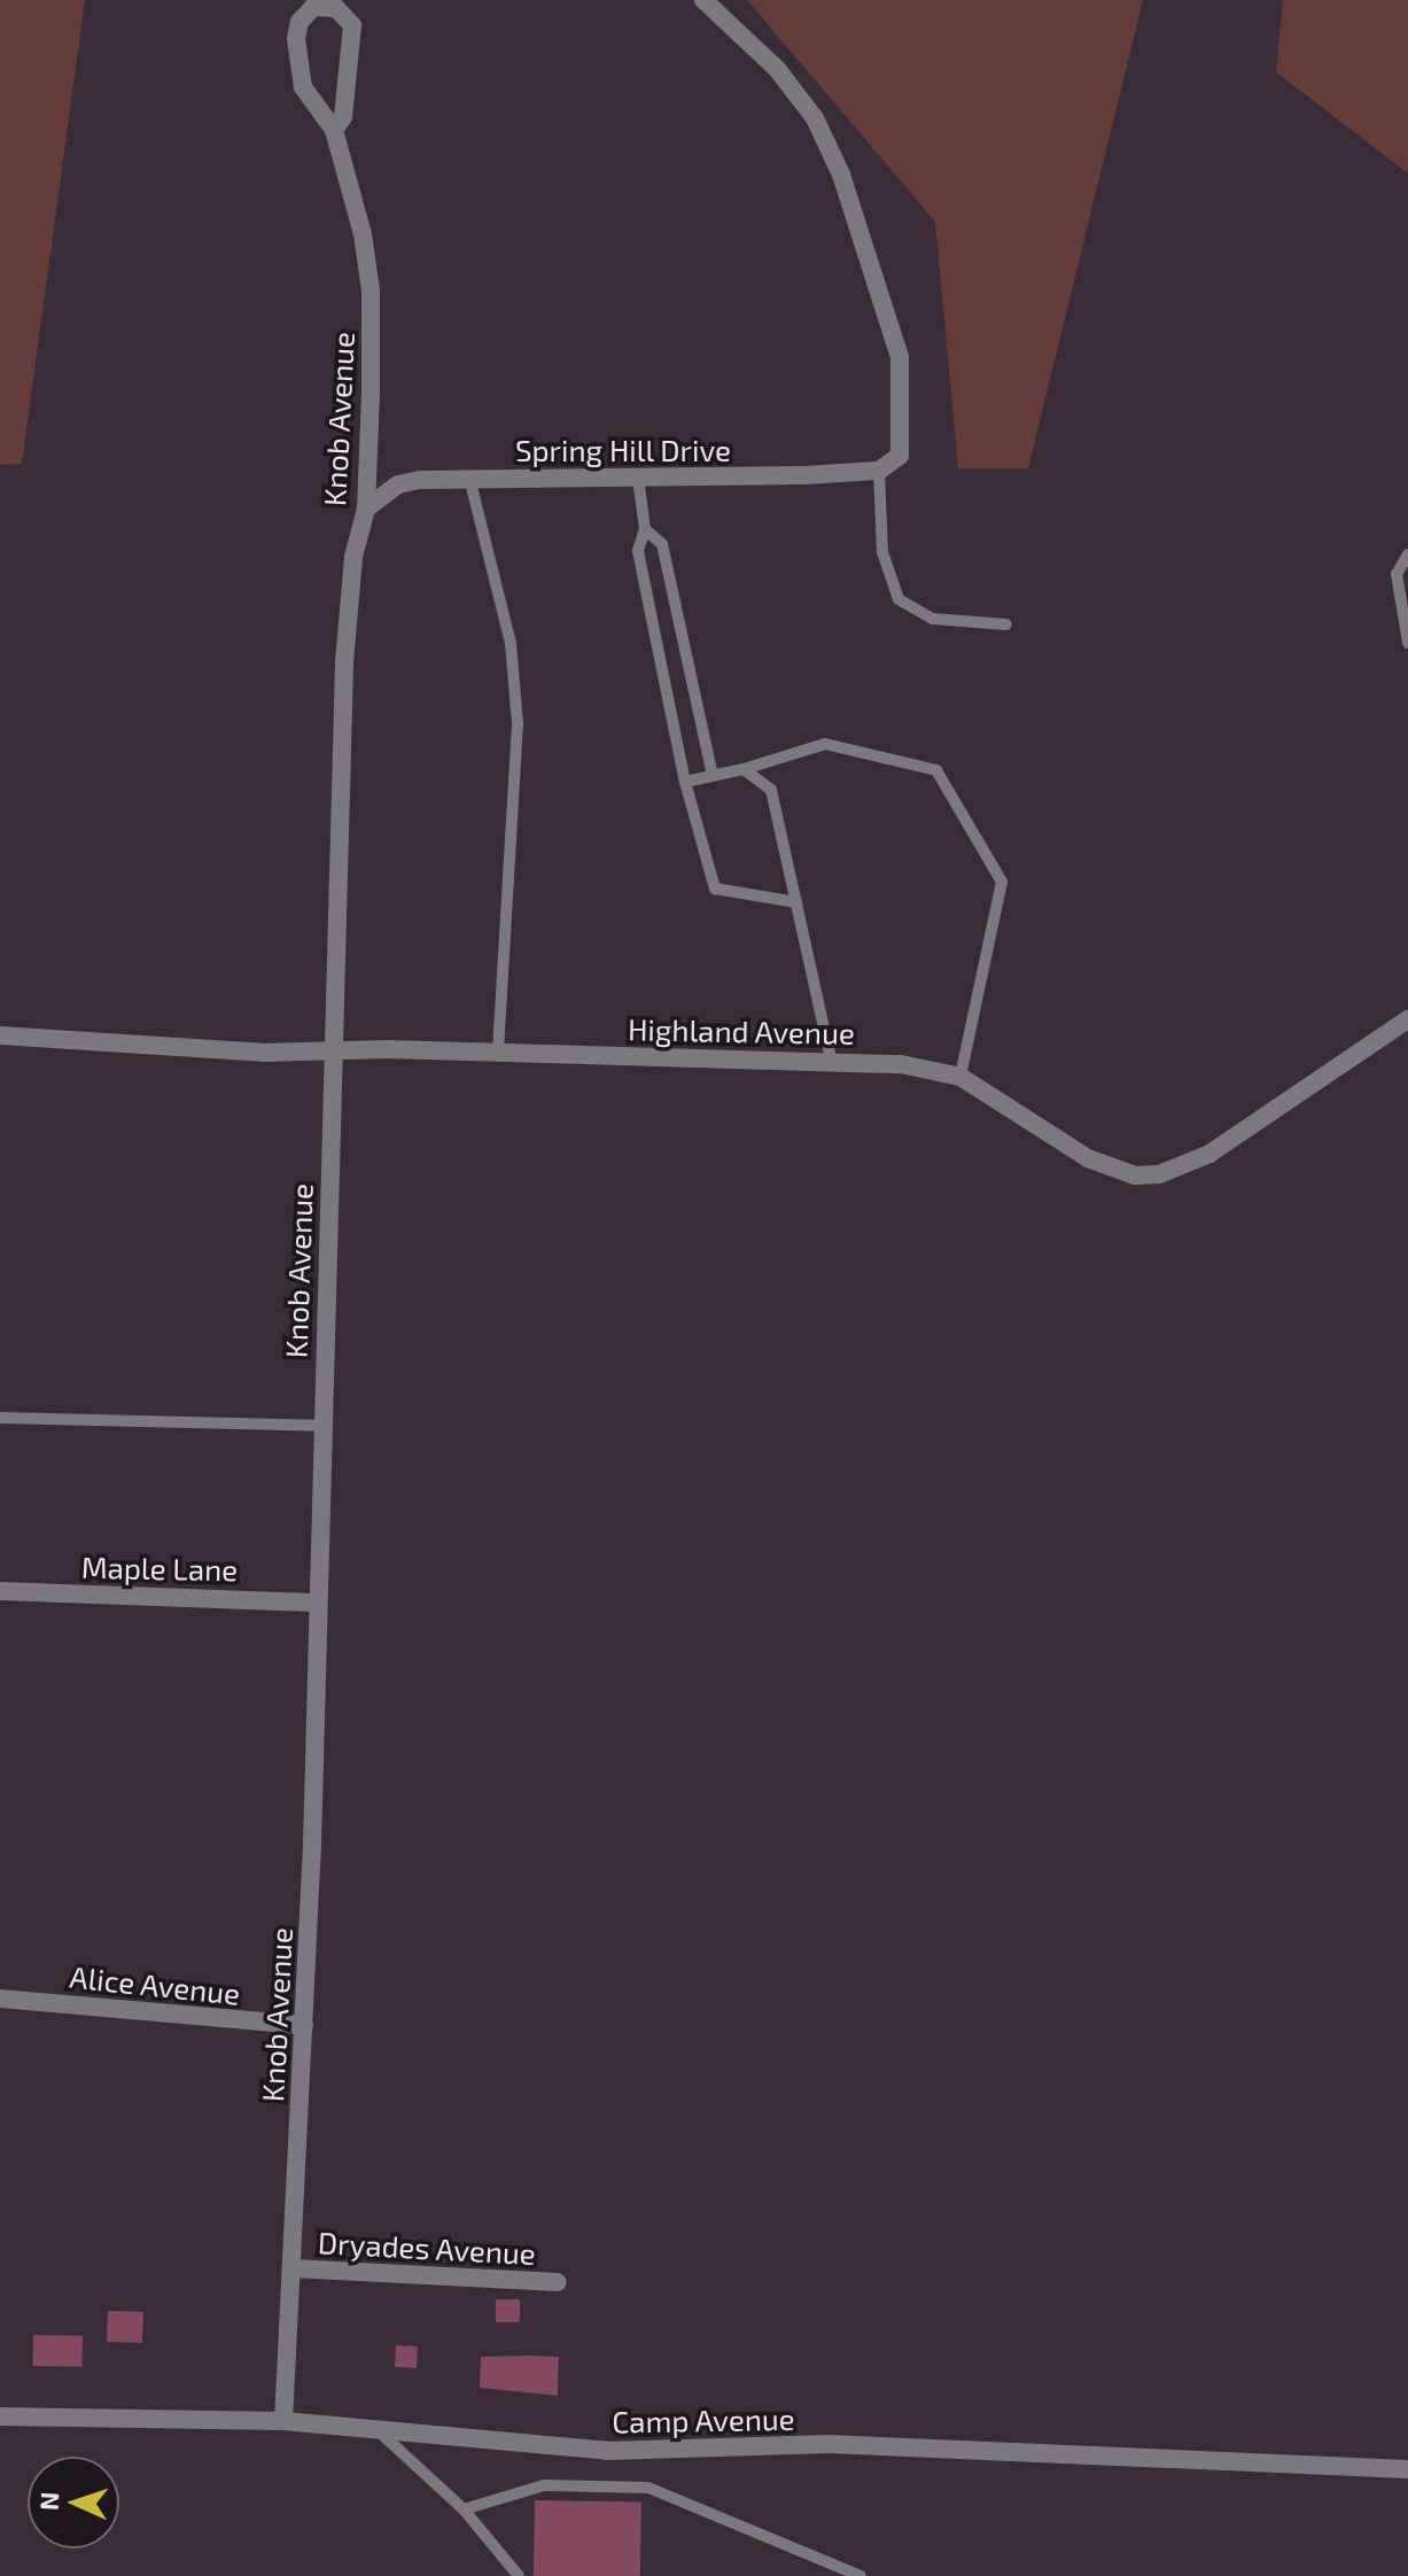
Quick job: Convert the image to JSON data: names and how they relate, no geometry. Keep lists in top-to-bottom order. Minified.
{"streets":{"street":["Knob Avenue","Spring Hill Drive","Highland Avenue","Maple Lane","Alice Avenue","Dryades Avenue","Camp Avenue"]},"crossings":[["Knob Avenue","Spring Hill Drive"],["Knob Avenue","Highland Avenue"],["Knob Avenue","Maple Lane"],["Knob Avenue","Alice Avenue"],["Knob Avenue","Dryades Avenue"],["Knob Avenue","Camp Avenue"]],"north":"left"}
